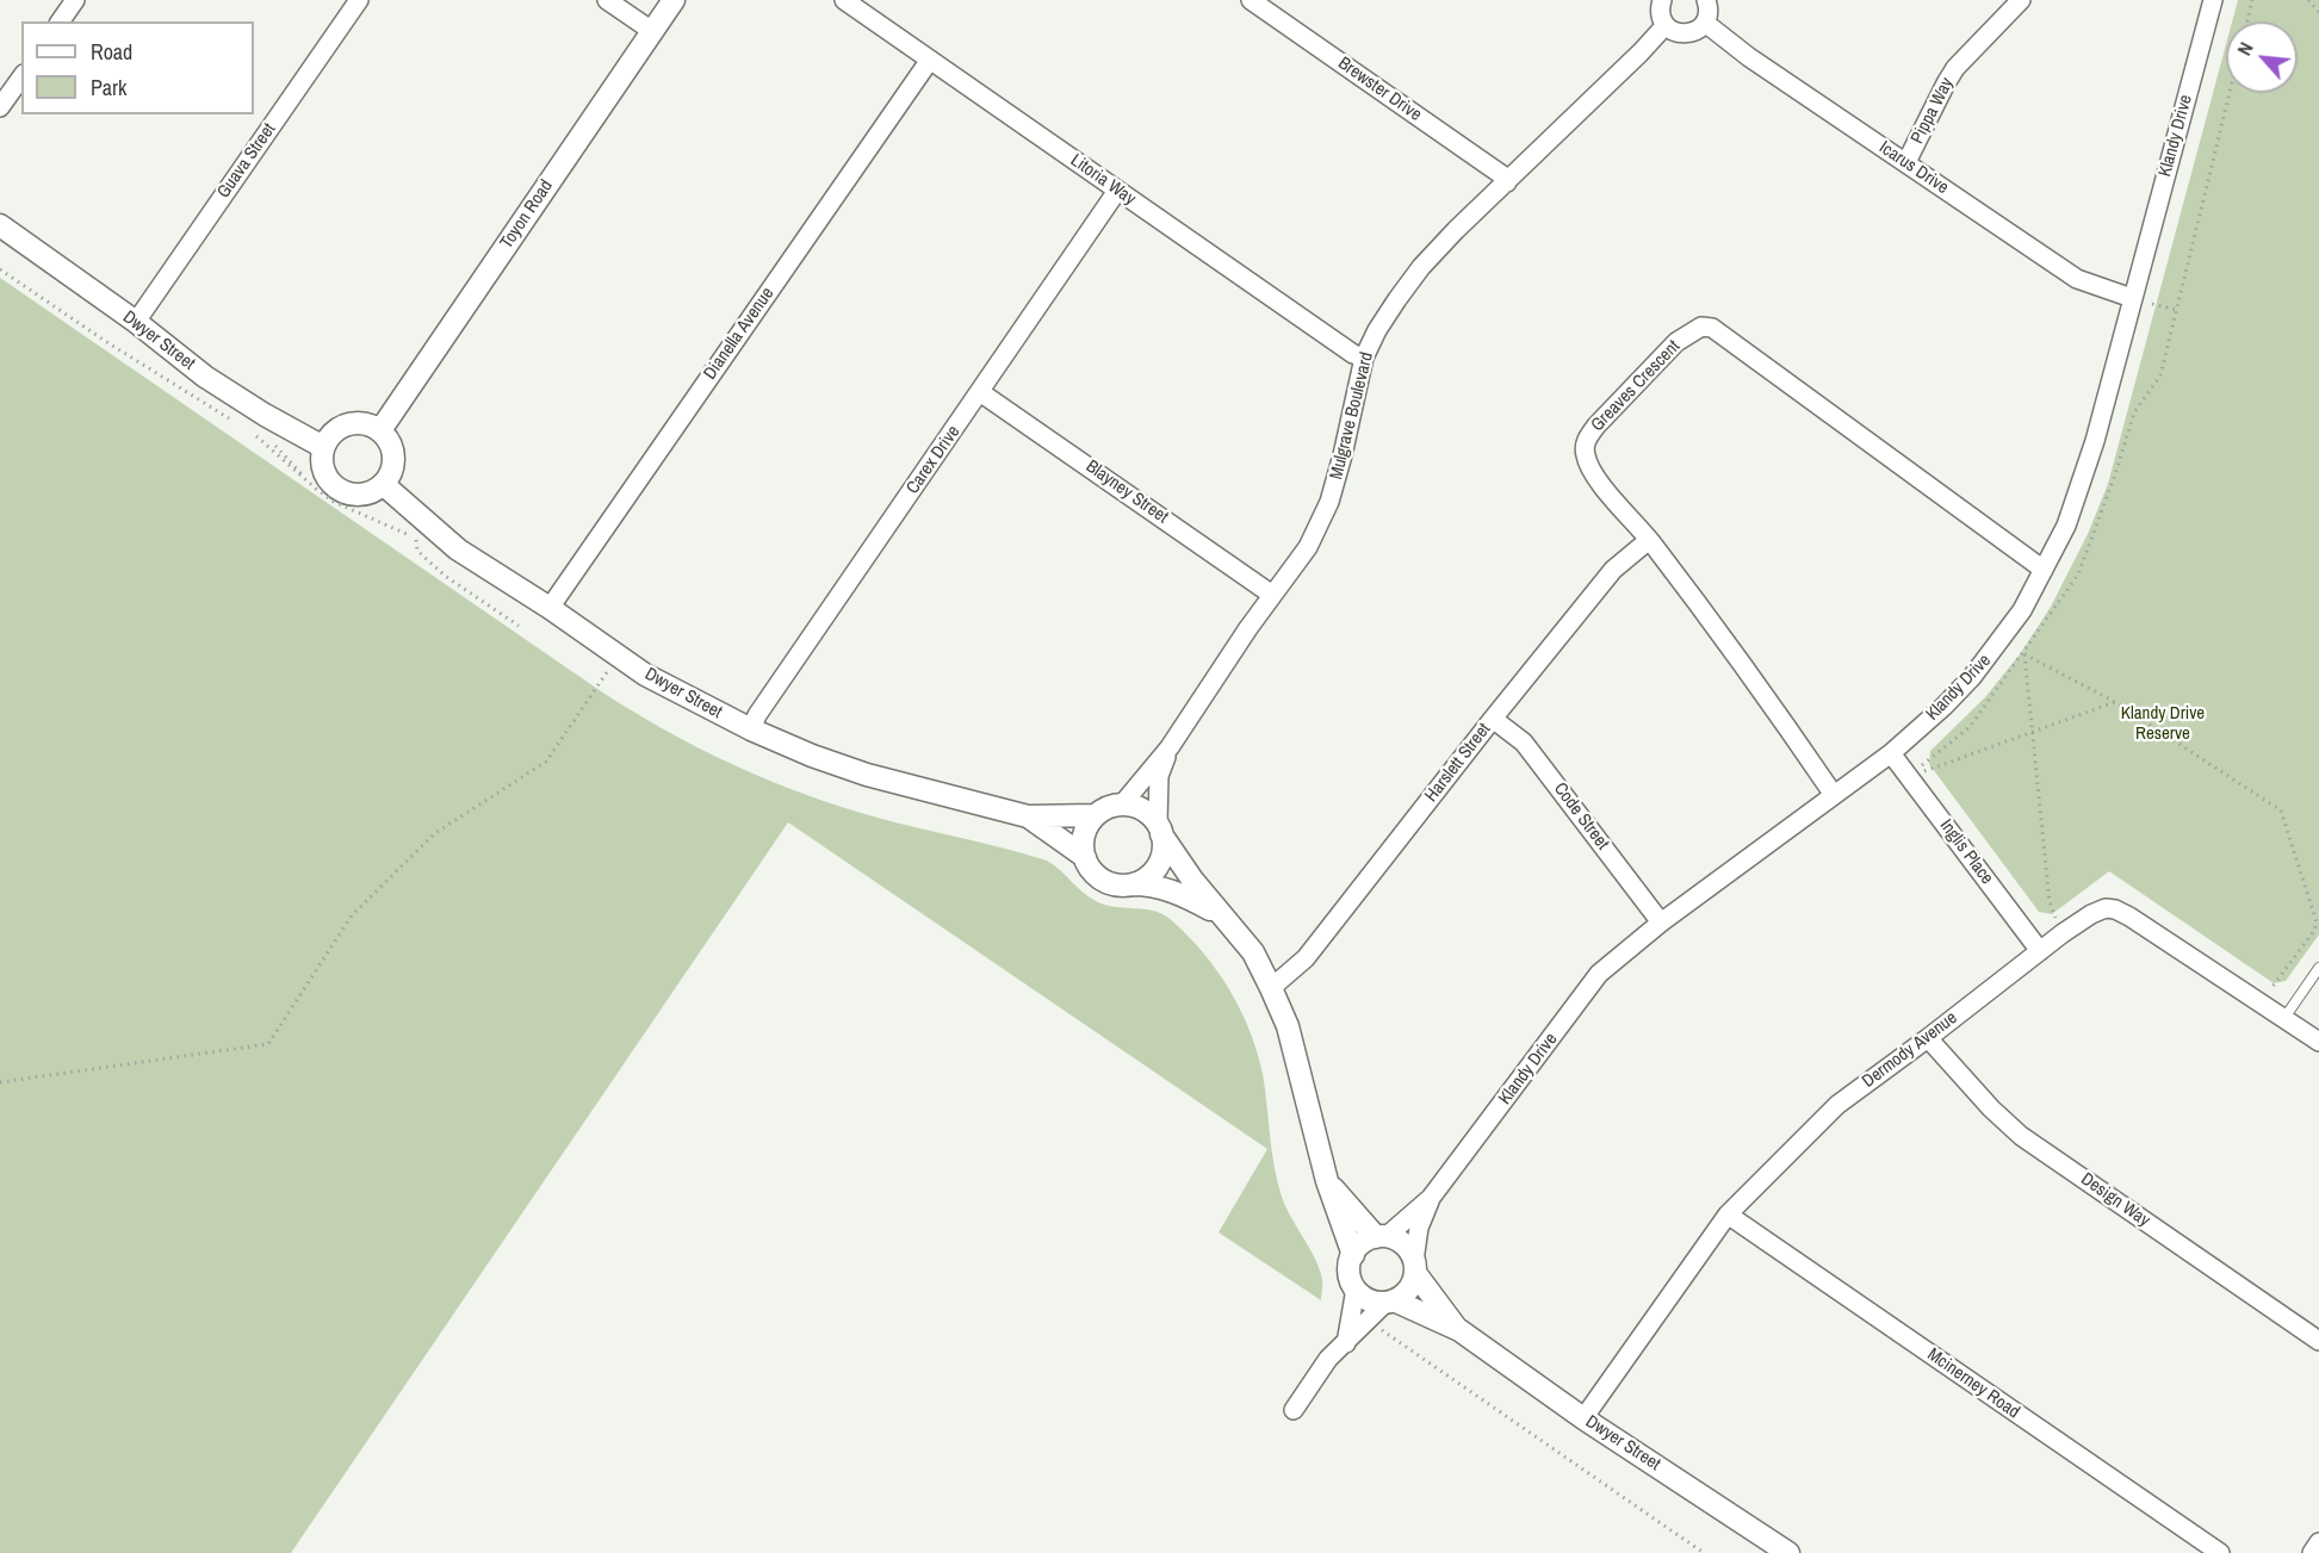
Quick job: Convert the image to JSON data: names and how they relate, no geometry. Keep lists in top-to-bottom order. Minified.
{"streets":{"street":["Brewster Drive","Pippa Way","Klandy Drive","Guava Street","Icarus Drive","Litoria Way","Toyon Road","Dianella Avenue","Dwyer Street","Greaves Crescent","Mulgrave Boulevard","Carex Drive","Blayney Street","Harslett Street","Code Street","Inglis Place","Dermody Avenue","Design Way","Mcinerney Road"]},"crossings":[["Brewster Drive","Mulgrave Boulevard"],["Pippa Way","Icarus Drive"],["Klandy Drive","Icarus Drive"],["Klandy Drive","Dwyer Street"],["Klandy Drive","Greaves Crescent"],["Klandy Drive","Code Street"],["Klandy Drive","Inglis Place"],["Guava Street","Dwyer Street"],["Litoria Way","Dianella Avenue"],["Litoria Way","Mulgrave Boulevard"],["Litoria Way","Carex Drive"],["Toyon Road","Dwyer Street"],["Dianella Avenue","Dwyer Street"],["Dwyer Street","Mulgrave Boulevard"],["Dwyer Street","Carex Drive"],["Dwyer Street","Dermody Avenue"],["Greaves Crescent","Harslett Street"],["Mulgrave Boulevard","Blayney Street"],["Carex Drive","Blayney Street"],["Harslett Street","Code Street"],["Inglis Place","Dermody Avenue"],["Dermody Avenue","Design Way"],["Dermody Avenue","Mcinerney Road"]],"parks":["Klandy Drive Reserve"],"legend":["Road","Park"],"north":"top left"}
